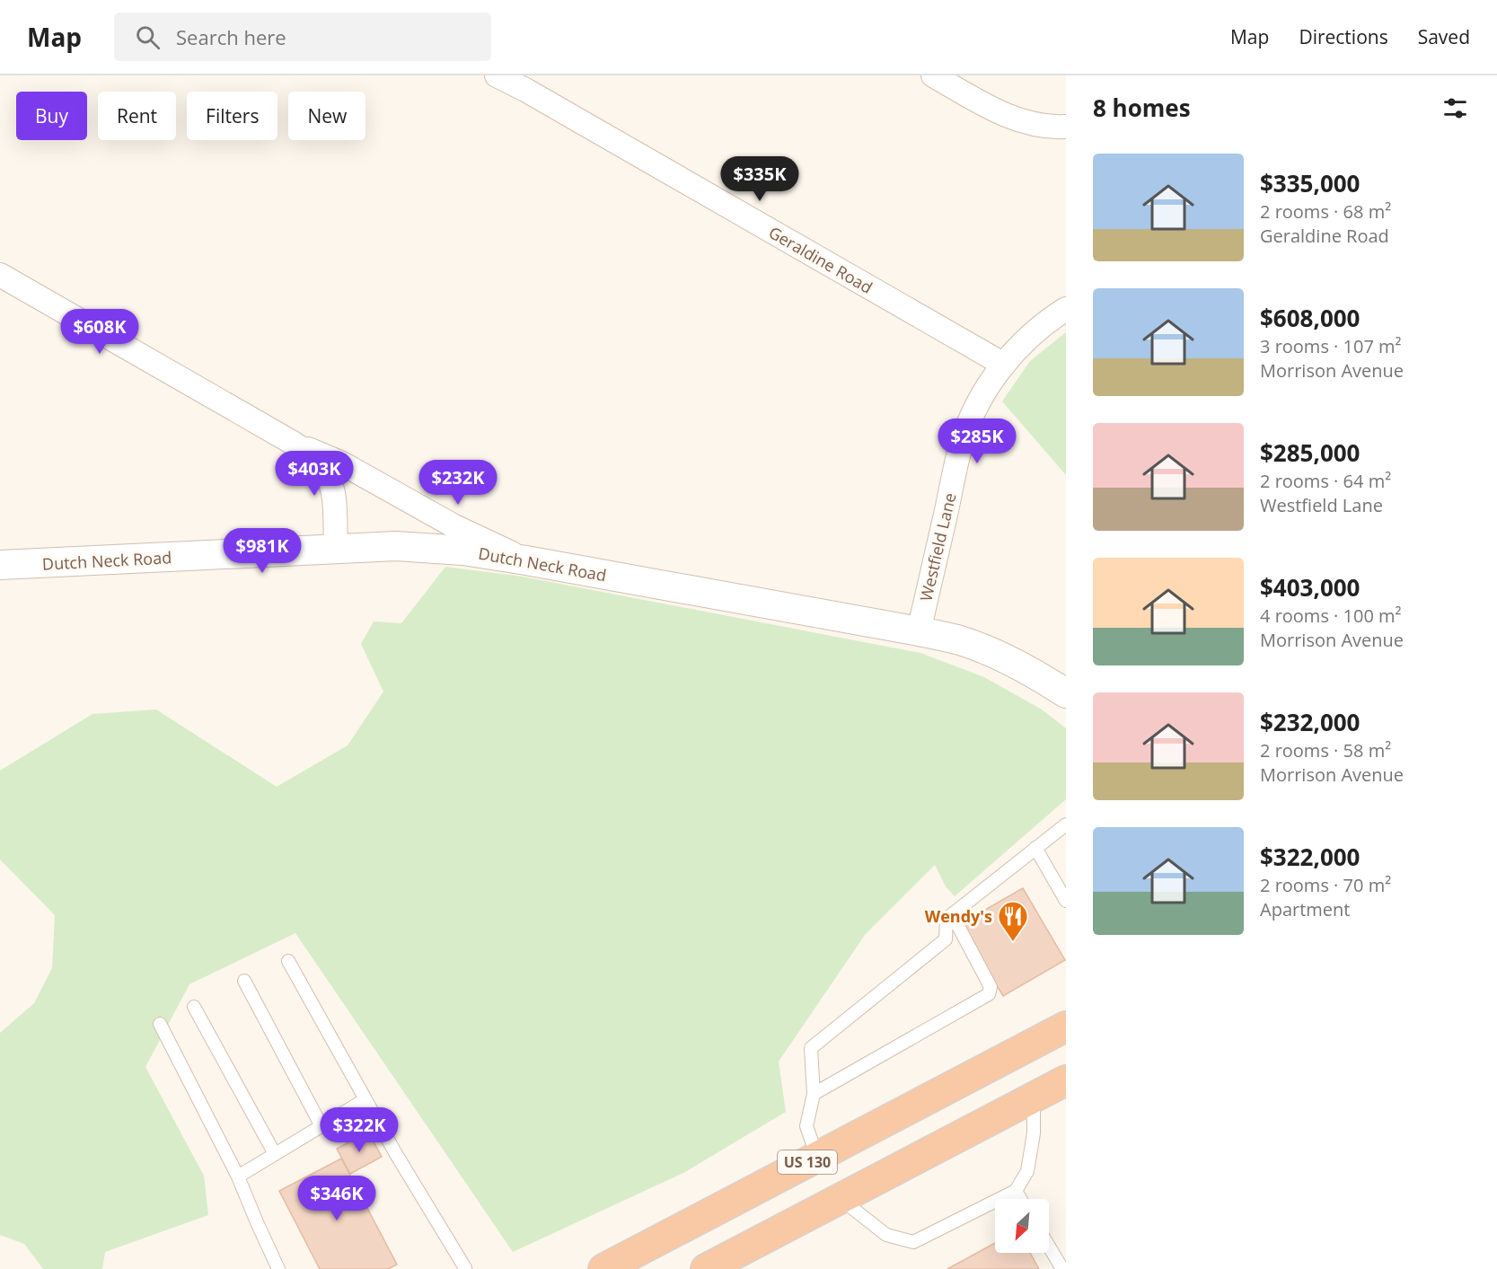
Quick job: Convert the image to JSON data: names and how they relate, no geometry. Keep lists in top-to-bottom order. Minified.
{"streets":{"highway":["US 130"],"street":["Geraldine Road","Westfield Lane","Dutch Neck Road"]},"crossings":[["Geraldine Road","Westfield Lane"],["Westfield Lane","Dutch Neck Road"]],"places":{"restaurant":["Wendy's"]},"north":"bottom left","page":{"header":"Map","search":"Search here","nav":["Map","Directions","Saved"],"heading":"8 homes","chip":["Buy","Rent","Filters","New"],"list":[{"name":"$335,000","note":"2 rooms · 68 m² · Geraldine Road"},{"name":"$608,000","note":"3 rooms · 107 m² · Morrison Avenue"},{"name":"$285,000","note":"2 rooms · 64 m² · Westfield Lane"},{"name":"$403,000","note":"4 rooms · 100 m² · Morrison Avenue"},{"name":"$232,000","note":"2 rooms · 58 m² · Morrison Avenue"},{"name":"$322,000","note":"2 rooms · 70 m² · Apartment"}],"price":["$335K","$608K","$285K","$403K","$232K","$981K","$322K","$346K"]}}
